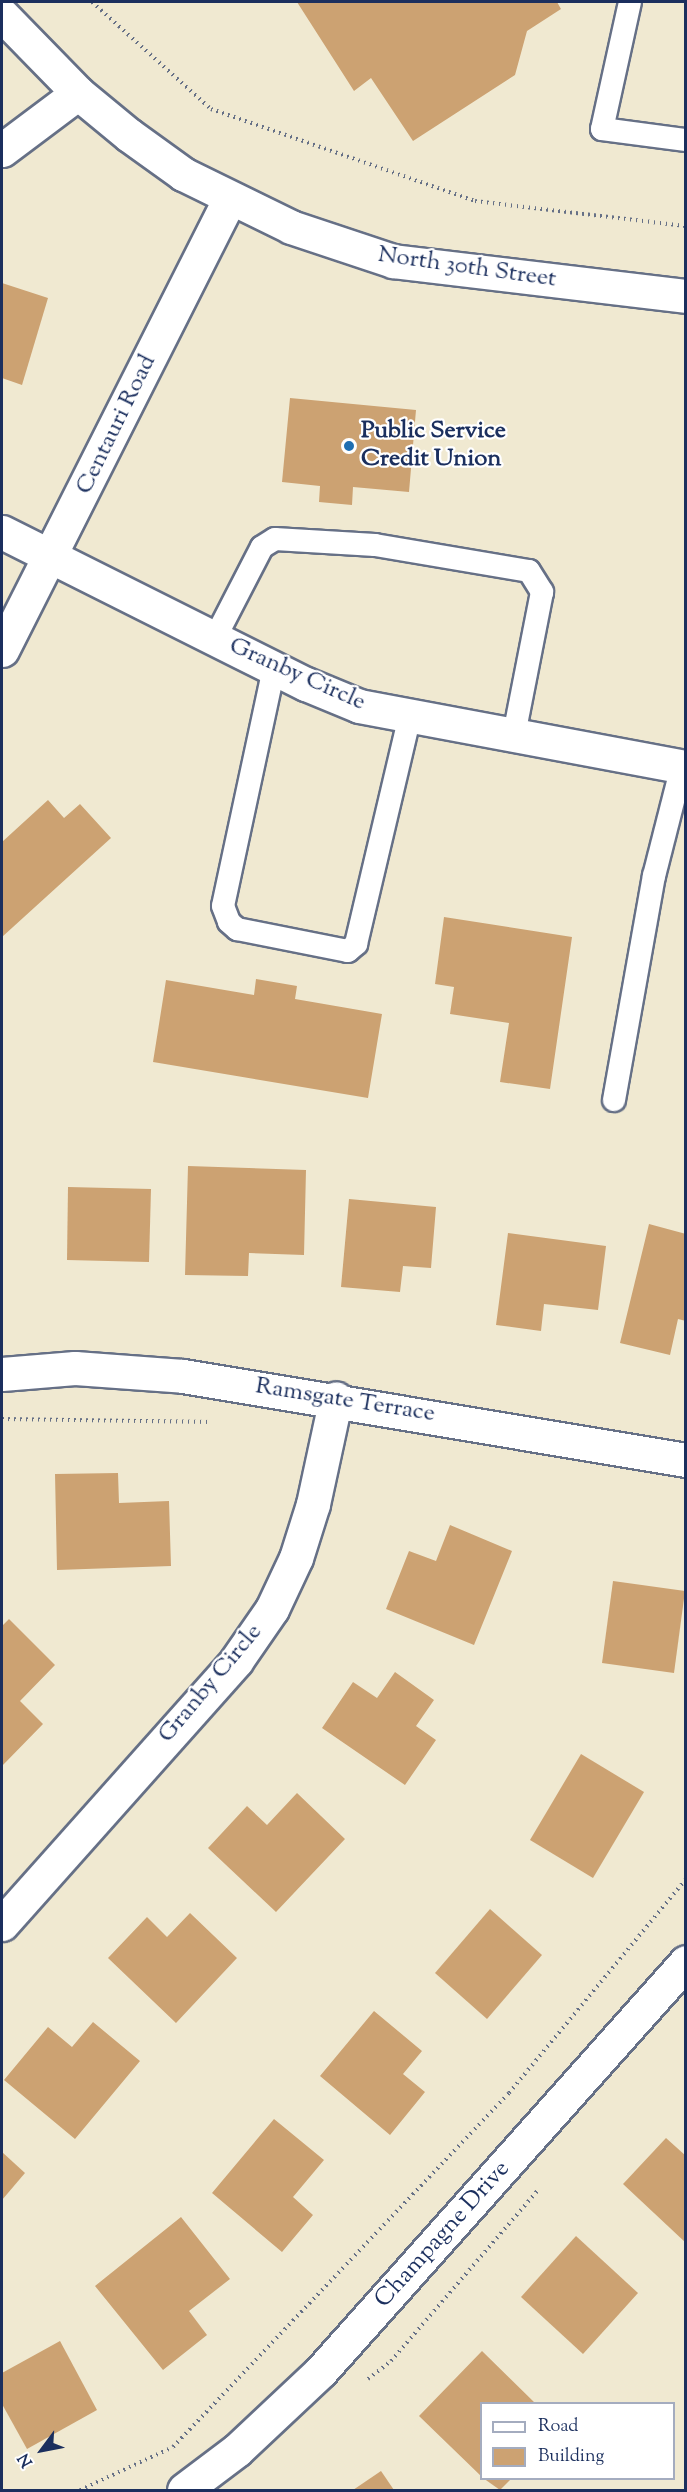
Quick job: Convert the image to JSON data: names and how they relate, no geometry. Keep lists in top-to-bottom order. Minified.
{"streets":{"street":["North 30th Street","Centauri Road","Granby Circle","Ramsgate Terrace","Champagne Drive"]},"crossings":[["North 30th Street","Centauri Road"],["Centauri Road","Granby Circle"],["Granby Circle","Ramsgate Terrace"]],"places":["Public Service Credit Union"],"legend":["Road","Building"],"north":"bottom left"}
